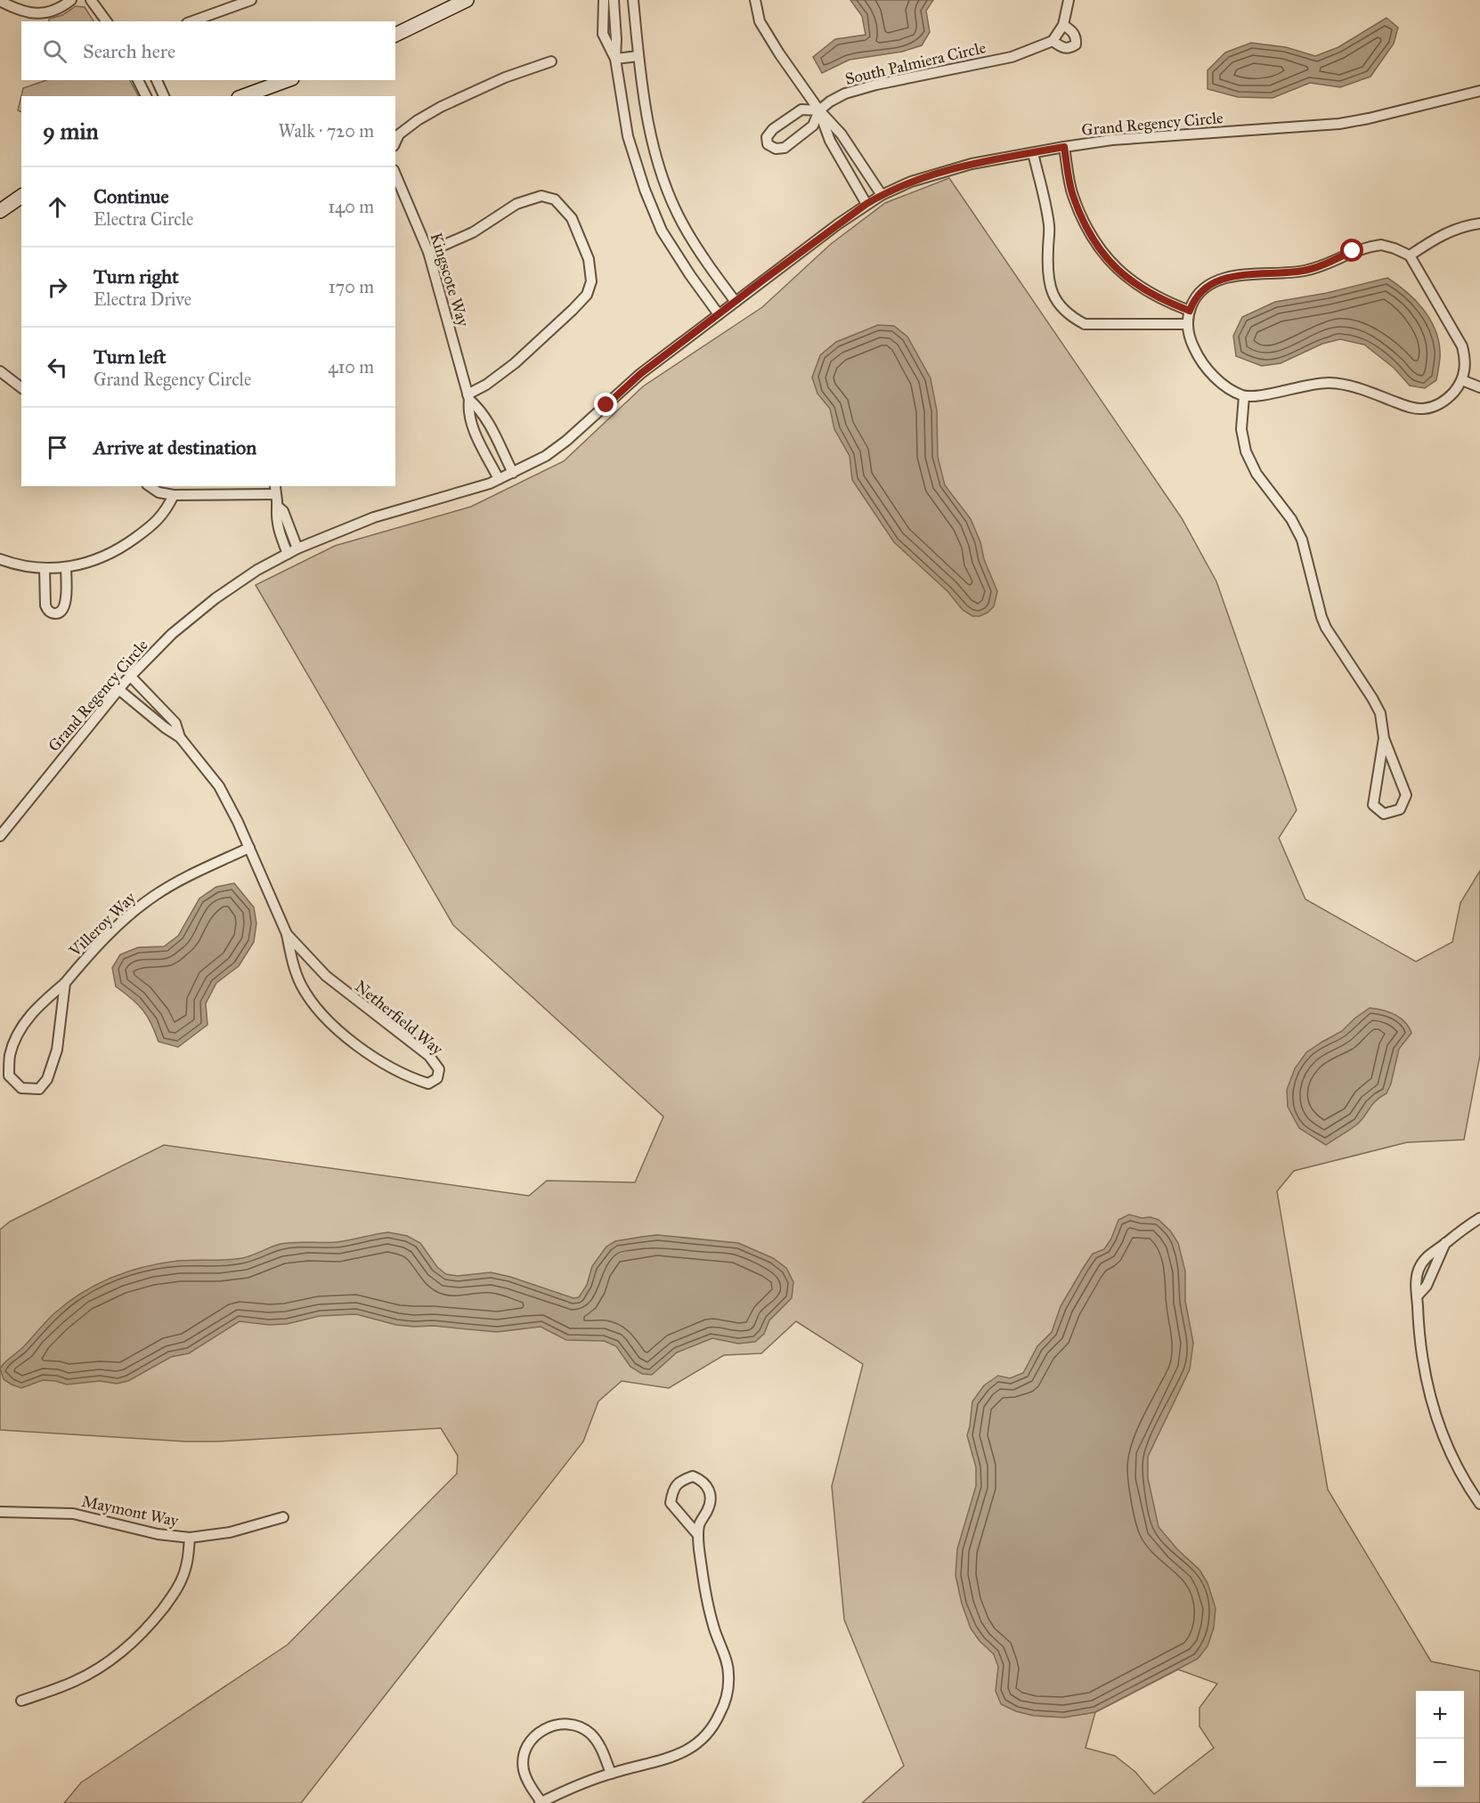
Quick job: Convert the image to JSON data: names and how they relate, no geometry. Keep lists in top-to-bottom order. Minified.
{"streets":{"street":["South Palmiera Circle","Grand Regency Circle","Kingscote Way","Villeroy Way","Netherfield Way","Maymont Way"]},"crossings":[["Grand Regency Circle","Kingscote Way"],["Grand Regency Circle","Netherfield Way"],["Villeroy Way","Netherfield Way"]],"page":{"search":"Search here","heading":["9 min","Walk · 720 m"],"list":[["Continue","Electra Circle","140 m"],["Turn right","Electra Drive","170 m"],["Turn left","Grand Regency Circle","410 m"],"Arrive at destination"],"map_buttons":["+","−"]}}
